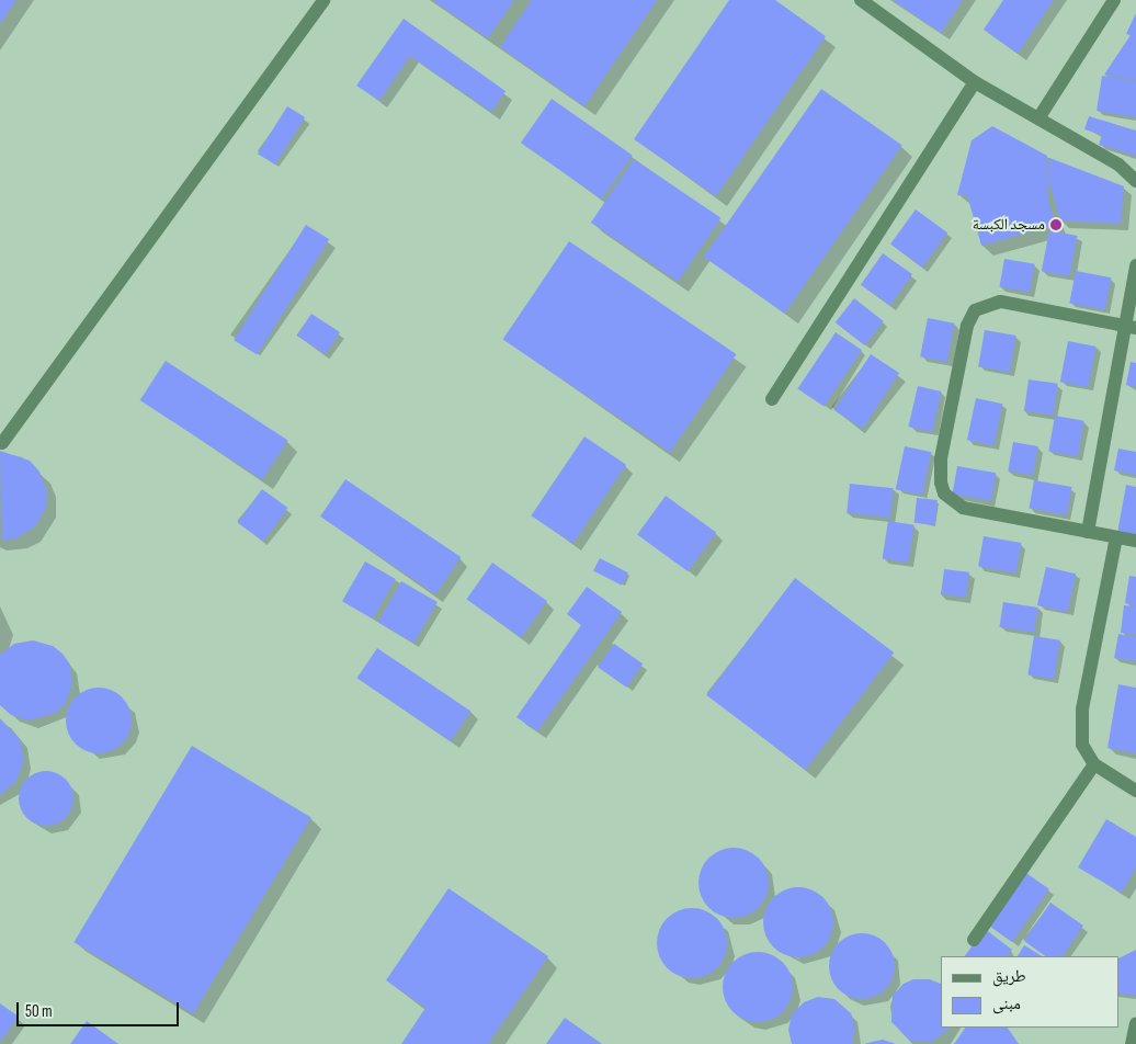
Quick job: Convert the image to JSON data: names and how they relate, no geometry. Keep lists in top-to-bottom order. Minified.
{"places":["مسجد الكبسة"],"legend":["طريق","مبنى"],"scale_bar":"50 m"}
